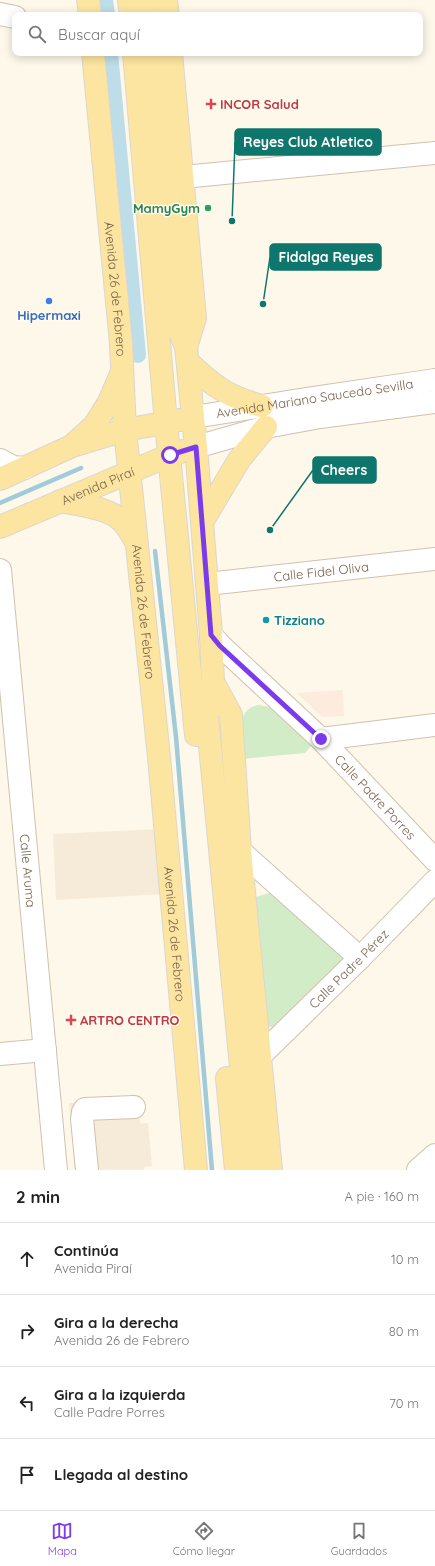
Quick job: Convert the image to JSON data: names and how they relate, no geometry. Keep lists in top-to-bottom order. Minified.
{"streets":{"main road":["Avenida 26 de Febrero","Avenida Piraí"],"street":["Avenida Mariano Saucedo Sevilla","Calle Fidel Oliva","Calle Padre Porres","Calle Aruma","Calle Padre Pérez"]},"crossings":[["Avenida 26 de Febrero","Avenida Piraí"],["Avenida Mariano Saucedo Sevilla","Avenida Piraí"]],"places":{"health":["INCOR Salud","ARTRO CENTRO"],"other":["MamyGym","Reyes Club Atletico","Hipermaxi","Fidalga Reyes","Cheers","Tizziano"]},"page":{"search":"Buscar aquí","heading":["2 min","A pie · 160 m"],"list":[["Continúa","Avenida Piraí","10 m"],["Gira a la derecha","Avenida 26 de Febrero","80 m"],["Gira a la izquierda","Calle Padre Porres","70 m"],"Llegada al destino"],"nav":["Mapa","Cómo llegar","Guardados"]}}
